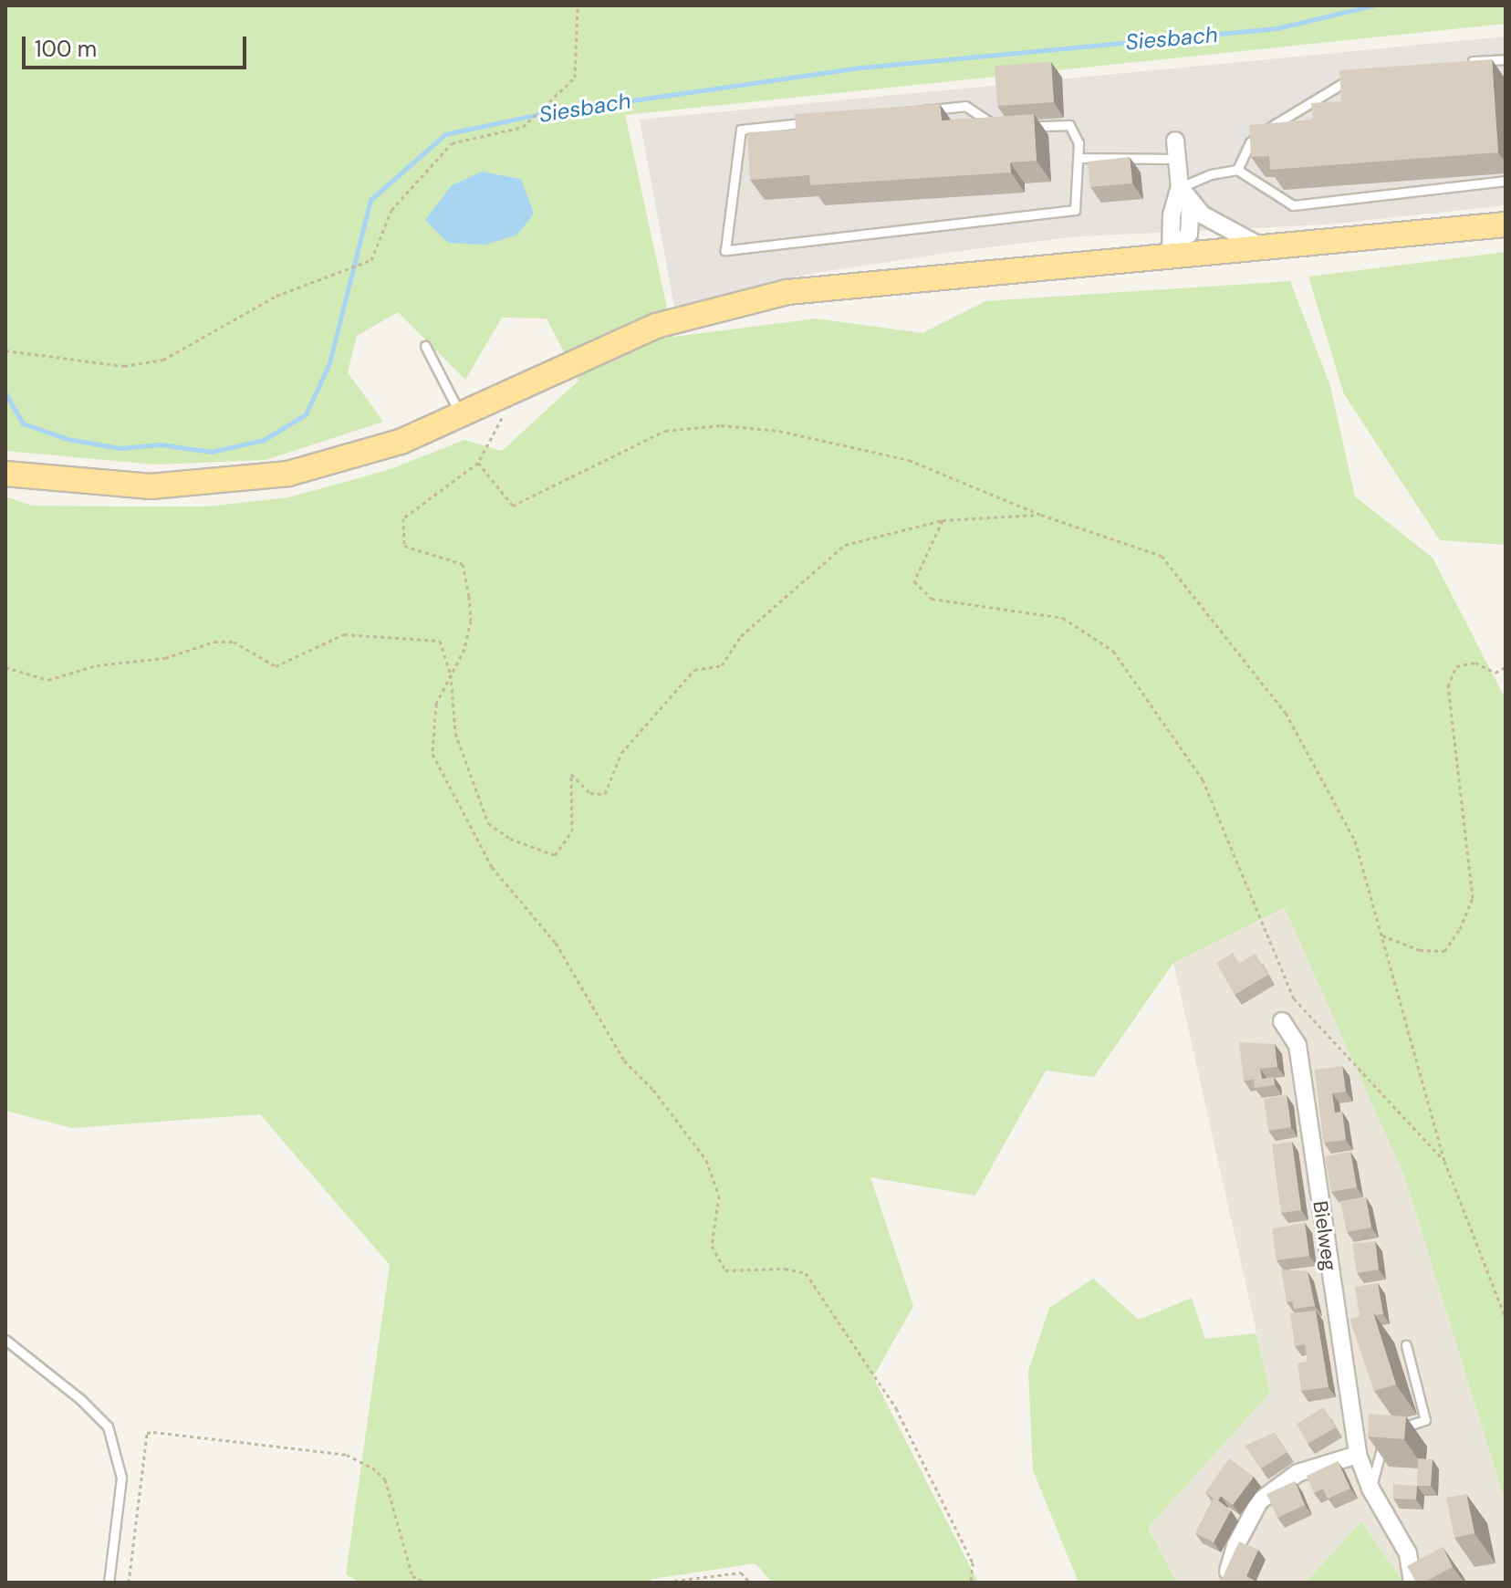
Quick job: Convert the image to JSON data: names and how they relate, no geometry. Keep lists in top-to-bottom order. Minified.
{"streets":{"street":["Bielweg"]},"water":["Siesbach"],"scale_bar":"100 m"}
